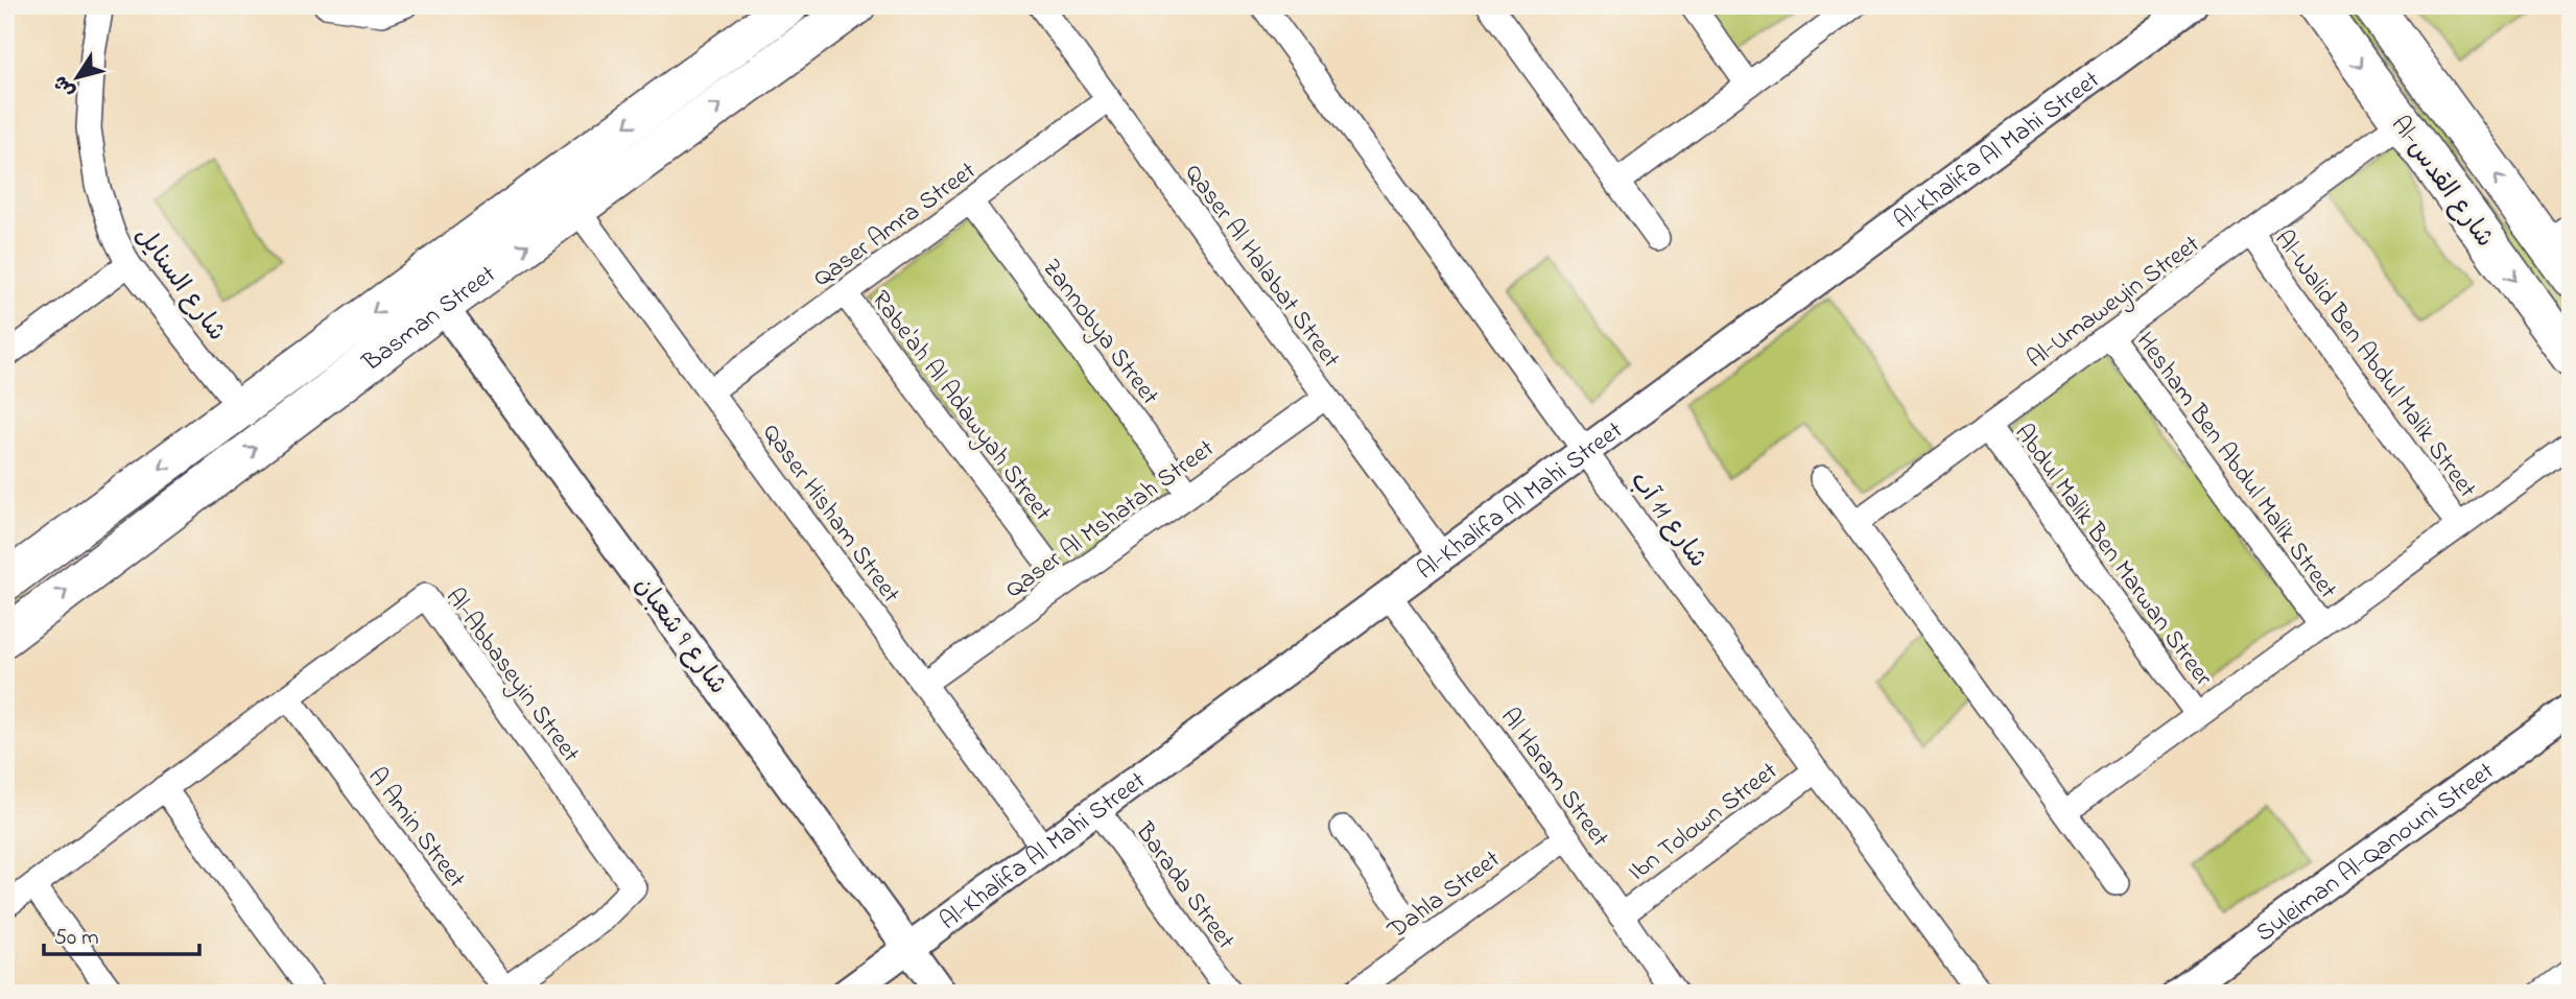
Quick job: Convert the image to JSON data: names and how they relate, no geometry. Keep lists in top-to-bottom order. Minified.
{"streets":{"main road":["Al-شارع القدس","Basman Street"],"street":["Al-Khalifa Al Mahi Street","Qaser Amra Street","Qaser Al Halabat Street","شارع السنايل","Al-Umaweyin Street","Zannobya Street","Al-Walid Ben Abdul Malik Street","Rabe'ah Al Adawyah Street","Hesham Ben Abdul Malik Street","Qaser Hisham Street","Qaser Al Mshatah Street","شارع 11 آب","Abdul Malik Ben Marwan Streer","شارع 9 شعبان","Al-Abbaseyin Street","Al Haram Street","Ibn Tolown Street","A Amin Street","Suleiman Al-Qanouni Street","Barada Street","Dahla Street"]},"crossings":[["Al-Khalifa Al Mahi Street","Qaser Al Halabat Street"],["Al-Khalifa Al Mahi Street","Qaser Hisham Street"],["Al-Khalifa Al Mahi Street","شارع 11 آب"],["Al-Khalifa Al Mahi Street","شارع 9 شعبان"],["Al-Khalifa Al Mahi Street","Al Haram Street"],["Al-Khalifa Al Mahi Street","Barada Street"],["Al-شارع القدس","Al-Umaweyin Street"],["Qaser Amra Street","Qaser Al Halabat Street"],["Qaser Amra Street","Zannobya Street"],["Qaser Amra Street","Rabe'ah Al Adawyah Street"],["Qaser Amra Street","Qaser Hisham Street"],["Qaser Al Halabat Street","Qaser Al Mshatah Street"],["شارع السنايل","Basman Street"],["Al-Umaweyin Street","Al-Walid Ben Abdul Malik Street"],["Al-Umaweyin Street","Hesham Ben Abdul Malik Street"],["Al-Umaweyin Street","Abdul Malik Ben Marwan Streer"],["Basman Street","Qaser Hisham Street"],["Basman Street","شارع 9 شعبان"],["Zannobya Street","Qaser Al Mshatah Street"],["Rabe'ah Al Adawyah Street","Qaser Al Mshatah Street"],["Qaser Hisham Street","Qaser Al Mshatah Street"],["شارع 11 آب","Ibn Tolown Street"],["Al-Abbaseyin Street","A Amin Street"],["Al Haram Street","Ibn Tolown Street"],["Al Haram Street","Dahla Street"]],"scale_bar":"50 m","north":"bottom left"}
